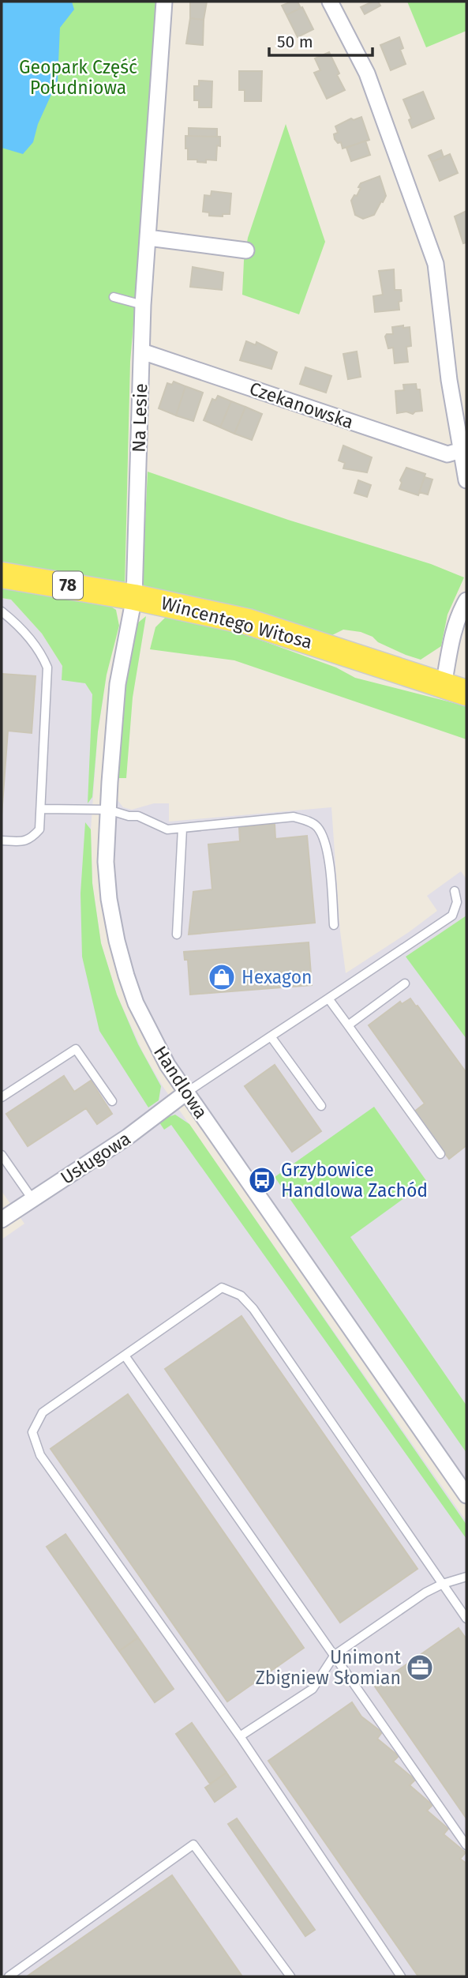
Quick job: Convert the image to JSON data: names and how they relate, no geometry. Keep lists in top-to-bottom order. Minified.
{"streets":{"main road":["78","Wincentego Witosa"],"street":["Czekanowska","Na Lesie","Handlowa","Usługowa"]},"crossings":[["Czekanowska","Na Lesie"],["Na Lesie","Wincentego Witosa"],["Na Lesie","Handlowa"],["Wincentego Witosa","Handlowa"],["Handlowa","Usługowa"]],"parks":["Geopark Część Południowa"],"places":{"shop":["Hexagon"],"bus stop":["Grzybowice Handlowa Zachód"],"office":["Unimont Zbigniew Słomian"]},"scale_bar":"50 m"}
